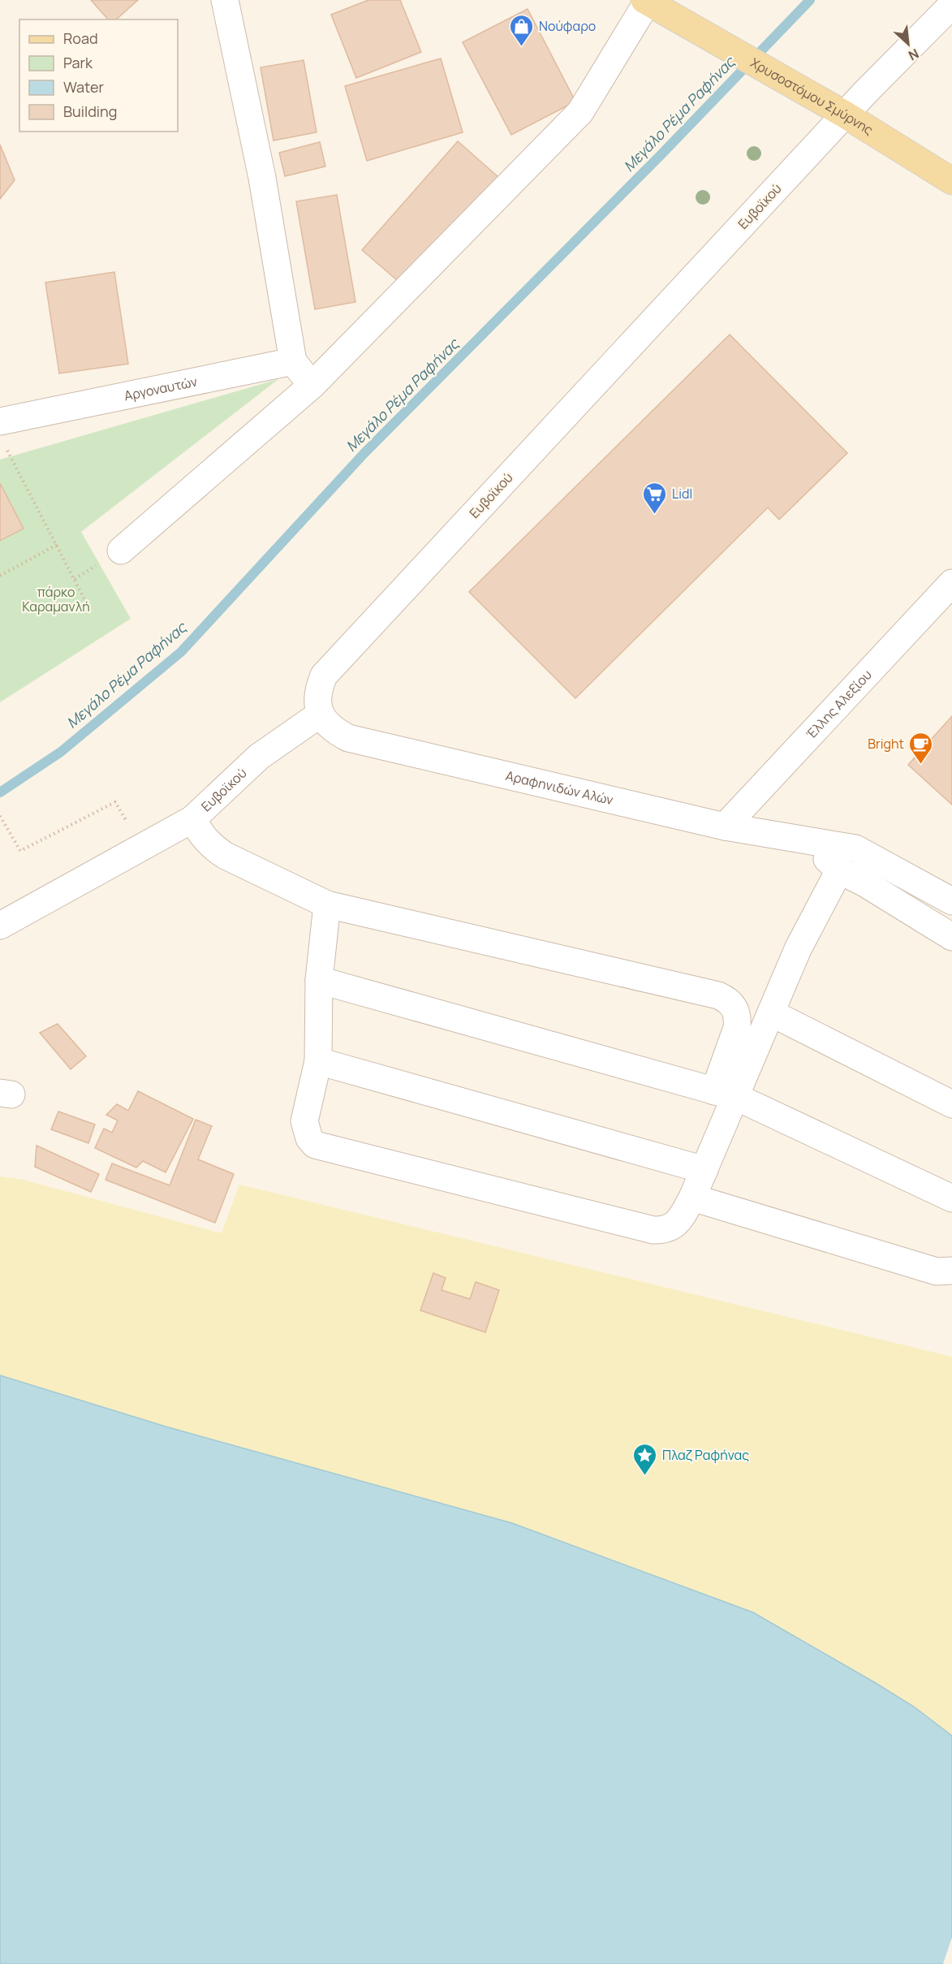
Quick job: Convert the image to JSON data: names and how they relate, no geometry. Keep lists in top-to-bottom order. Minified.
{"streets":{"main road":["Χρυσοστόμου Σμύρνης"],"street":["Ευβοϊκού","Αργοναυτών","Έλλης Αλεξίου","Αραφηνιδών Αλών"]},"crossings":[["Χρυσοστόμου Σμύρνης","Ευβοϊκού"],["Ευβοϊκού","Αραφηνιδών Αλών"],["Έλλης Αλεξίου","Αραφηνιδών Αλών"]],"water":["Μεγάλο Ρέμα Ραφήνας"],"parks":["πάρκο Καραμανλή"],"places":{"shop":["Νούφαρο"],"supermarket":["Lidl"],"cafe":["Bright"],"place":["Πλαζ Ραφήνας"]},"legend":["Road","Park","Water","Building"],"north":"bottom right"}
